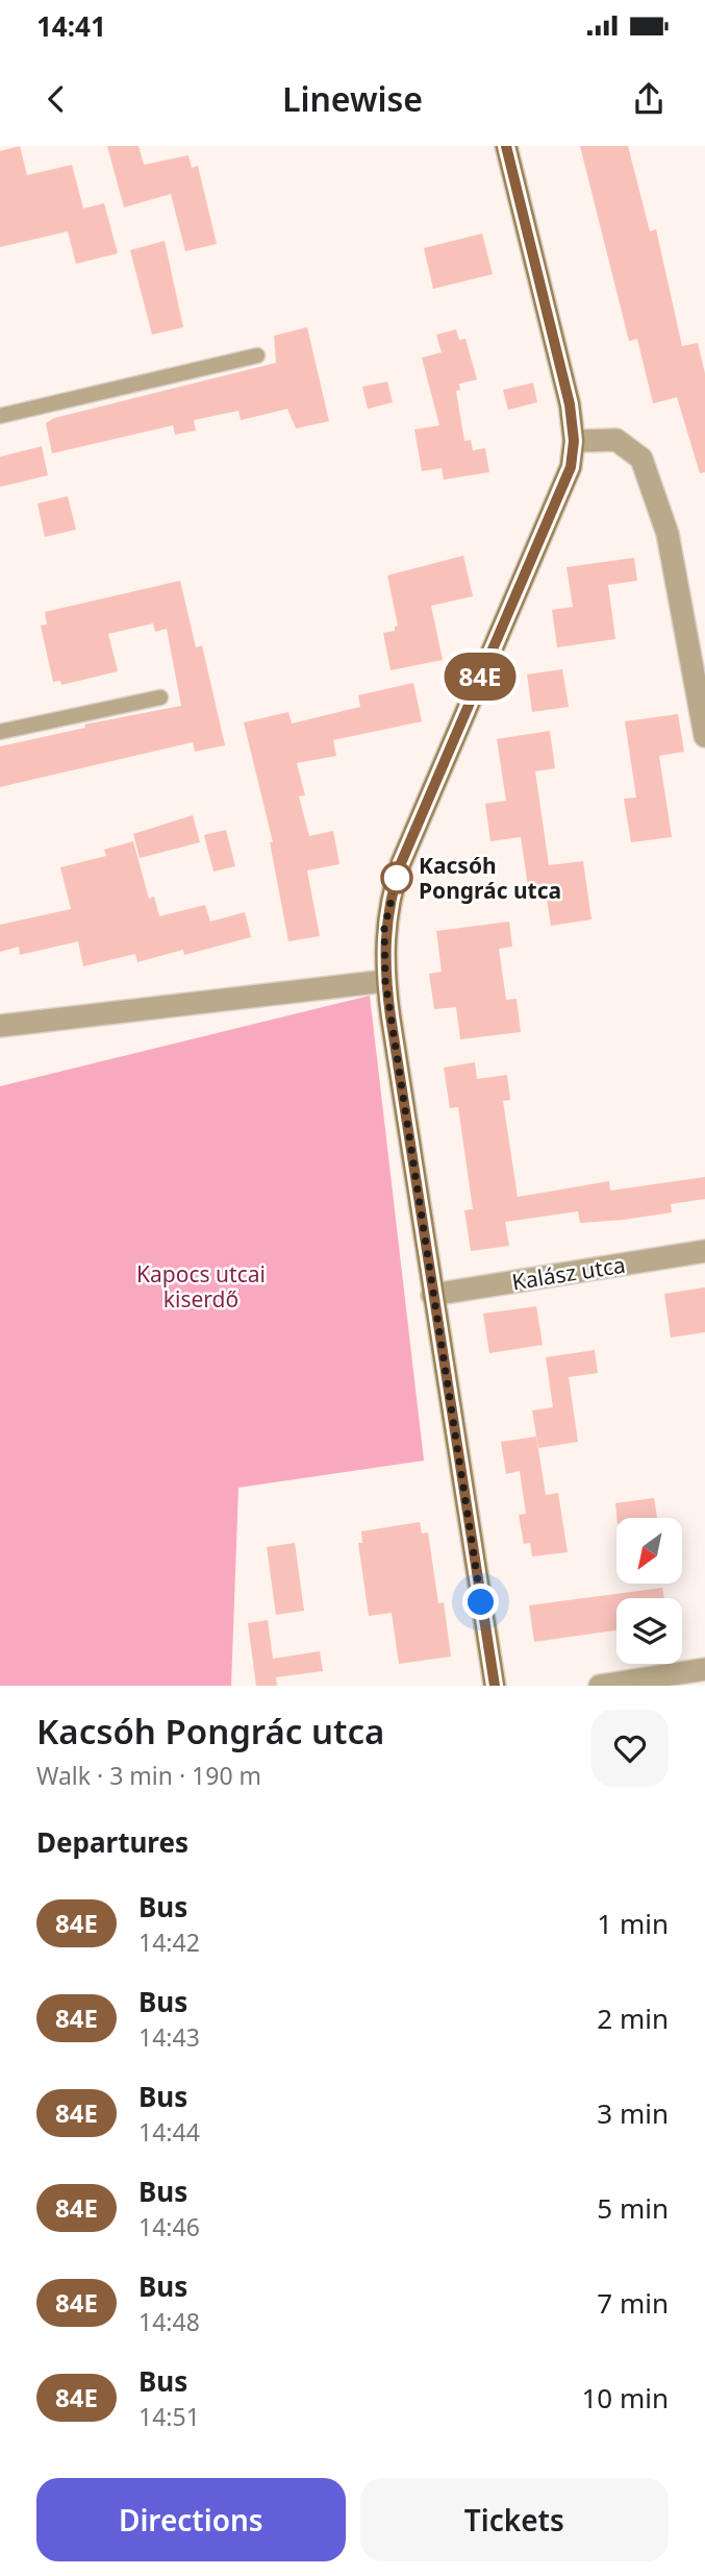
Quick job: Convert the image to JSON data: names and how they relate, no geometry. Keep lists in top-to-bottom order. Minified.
{"streets":{"street":["Kalász utca"]},"parks":["Kapocs utcai kiserdő"],"places":["Kacsóh Pongrác utca"],"lines":["bus line 84E"],"north":"bottom left","page":{"status":"14:41","header":"Linewise","on_map":"84E","heading":[["Kacsóh Pongrác utca","Walk · 3 min · 190 m"],"Departures"],"list":[{"mark":"84E","name":"Bus","note":"14:42","value":"1 min"},{"mark":"84E","name":"Bus","note":"14:43","value":"2 min"},{"mark":"84E","name":"Bus","note":"14:44","value":"3 min"},{"mark":"84E","name":"Bus","note":"14:46","value":"5 min"},{"mark":"84E","name":"Bus","note":"14:48","value":"7 min"},{"mark":"84E","name":"Bus","note":"14:51","value":"10 min"}],"buttons":["Directions","Tickets"]}}
